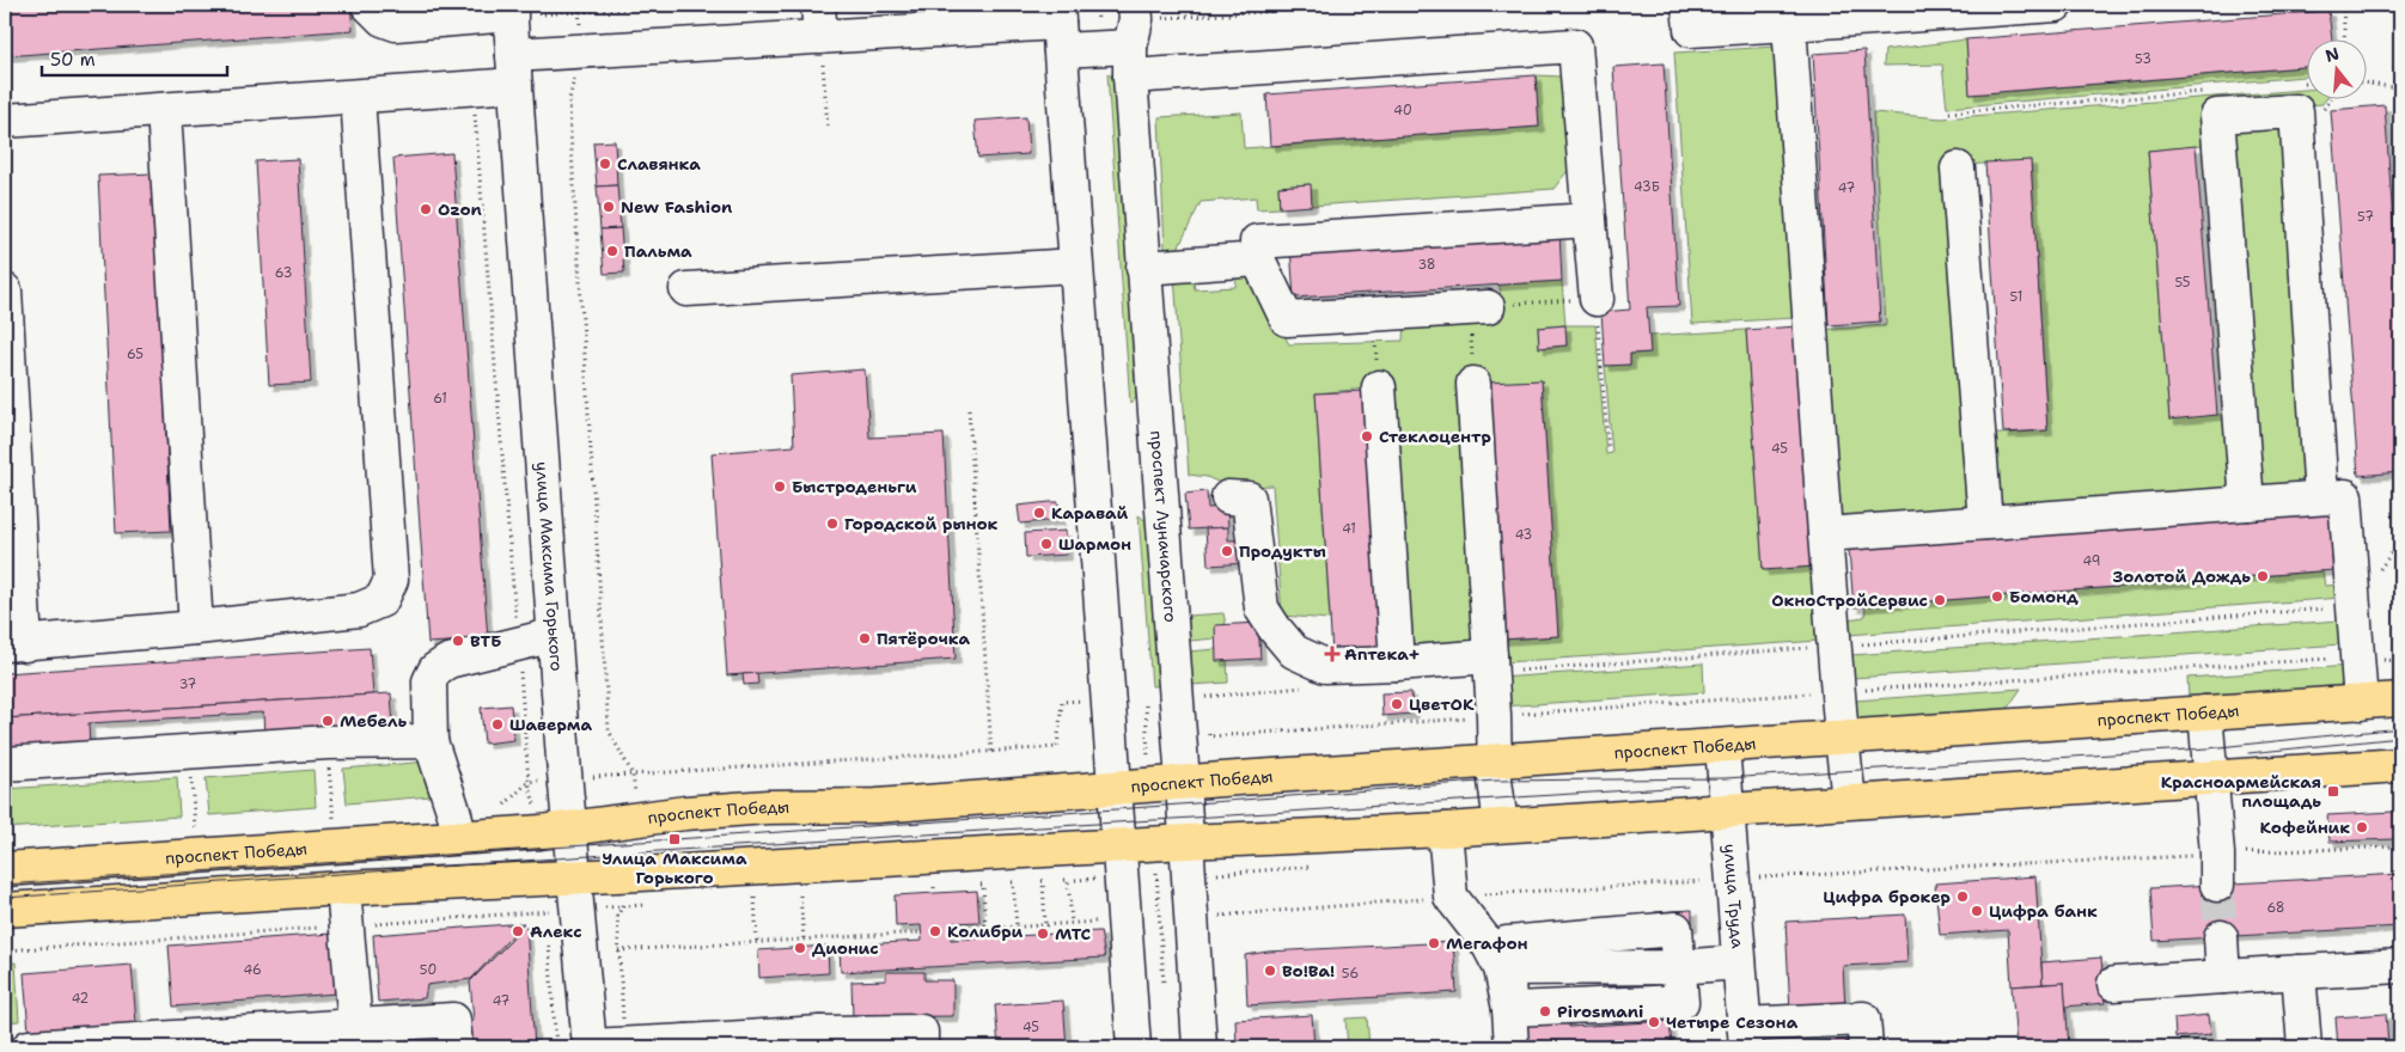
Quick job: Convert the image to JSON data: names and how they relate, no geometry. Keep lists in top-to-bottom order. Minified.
{"streets":{"main road":["проспект Победы"],"street":["проспект Луначарского","улица Максима Горького","улица Труда"]},"crossings":[["проспект Луначарского","проспект Победы"],["улица Максима Горького","проспект Победы"],["проспект Победы","улица Труда"]],"places":{"other":["Славянка","New Fashion","Ozon","Пальма","Стеклоцентр","Быстроденьги","Каравай","Городской рынок","Шармон","Продукты","Золотой Дождь","Бомонд","ОкноСтройСервис","Пятёрочка","ВТБ","ЦветОК","Мебель","Шаверма","Кофейник","Цифра брокер","Цифра банк","Алекс","Колибри","МТС","Мегафон","Дионис","Во!Ва!","Pirosmani","Четыре Сезона"],"health":["Аптека+"],"transit":["Красноармейская площадь","Улица Максима Горького"]},"house_numbers":["53","40","43Б","47","57","38","63","55","51","65","61","45","41","43","49","37","68","46","50","56","42","47","45"],"scale_bar":"50 m","north":"top"}
